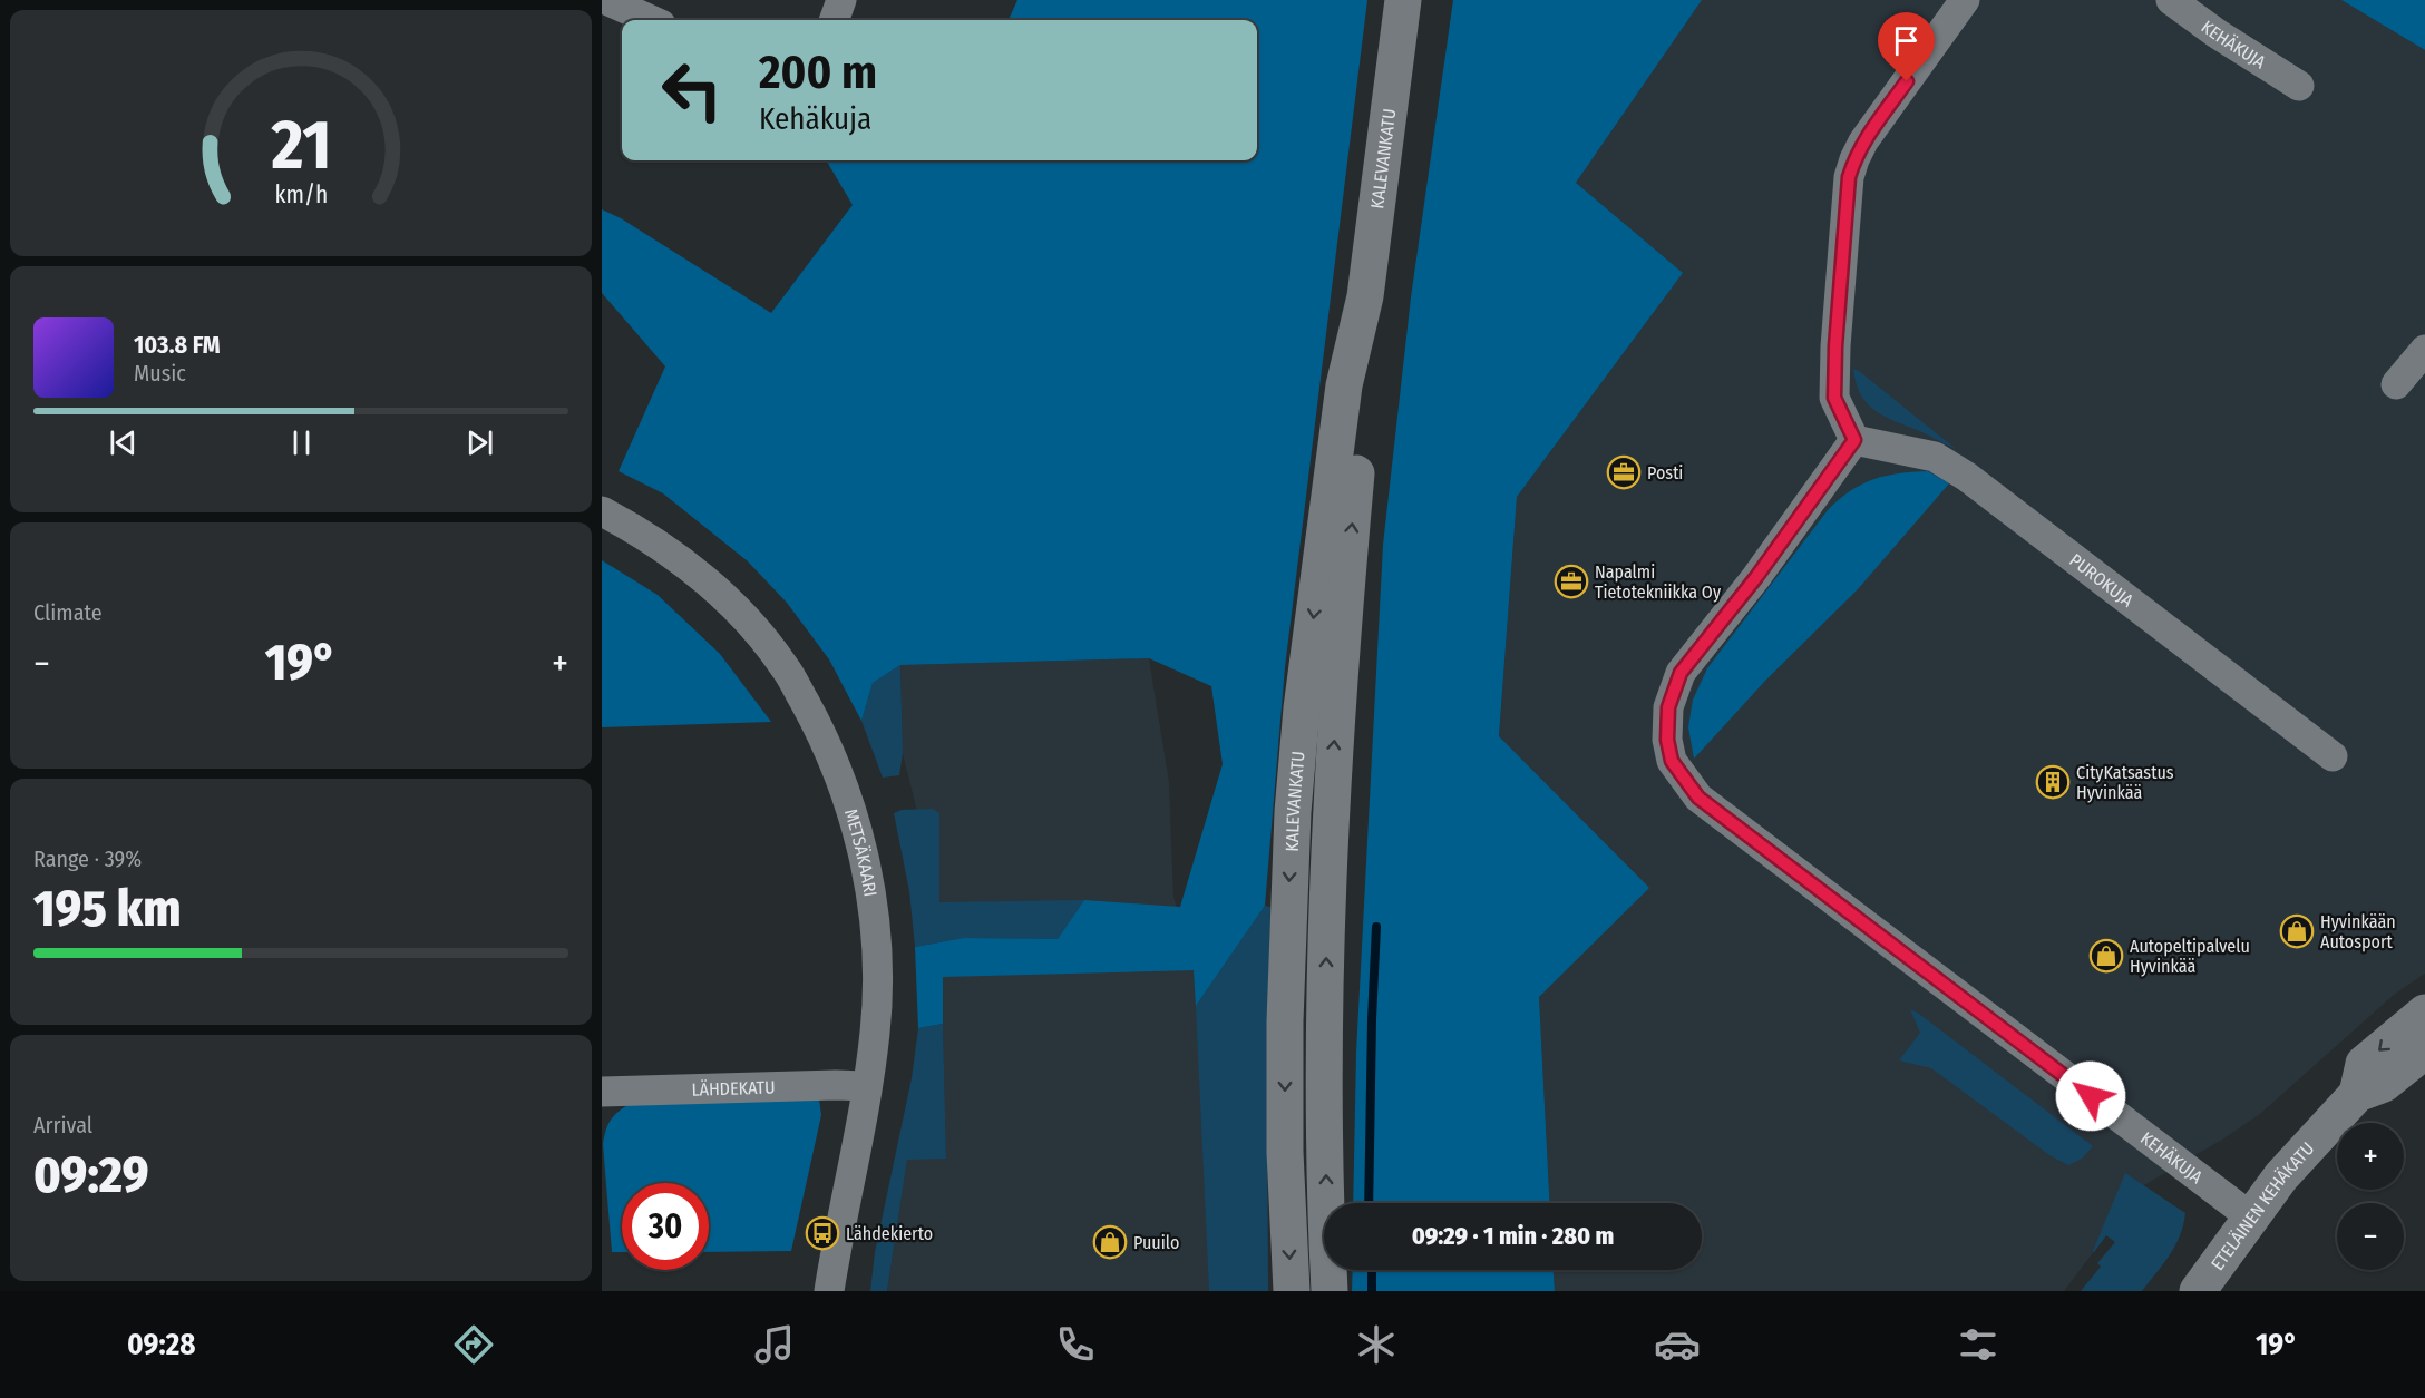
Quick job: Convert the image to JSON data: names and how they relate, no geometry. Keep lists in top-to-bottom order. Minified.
{"streets":{"main road":["KALEVANKATU","ETELÄINEN KEHÄKATU"],"street":["KEHÄKUJA","PUROKUJA","METSÄKAARI","LÄHDEKATU"]},"crossings":[["KEHÄKUJA","PUROKUJA"],["KEHÄKUJA","ETELÄINEN KEHÄKATU"],["METSÄKAARI","LÄHDEKATU"]],"places":{"office":["Posti","Napalmi Tietotekniikka Oy"],"building":["CityKatsastus Hyvinkää"],"shop":["Hyvinkään Autosport","Autopeltipalvelu Hyvinkää","Puuilo"],"bus stop":["Lähdekierto"]},"page":{"turn":["200 m","Kehäkuja"],"song":["103.8 FM","Music"],"tile":["Climate",["Range · 39%","195 km"],["Arrival","09:29"]],"heat":["−","19°","+"],"map_buttons":["+","−"],"limit":"30","trip":"09:29 · 1 min · 280 m","tabs":["09:28","19°"],"gauge":["21","km/h"]}}
